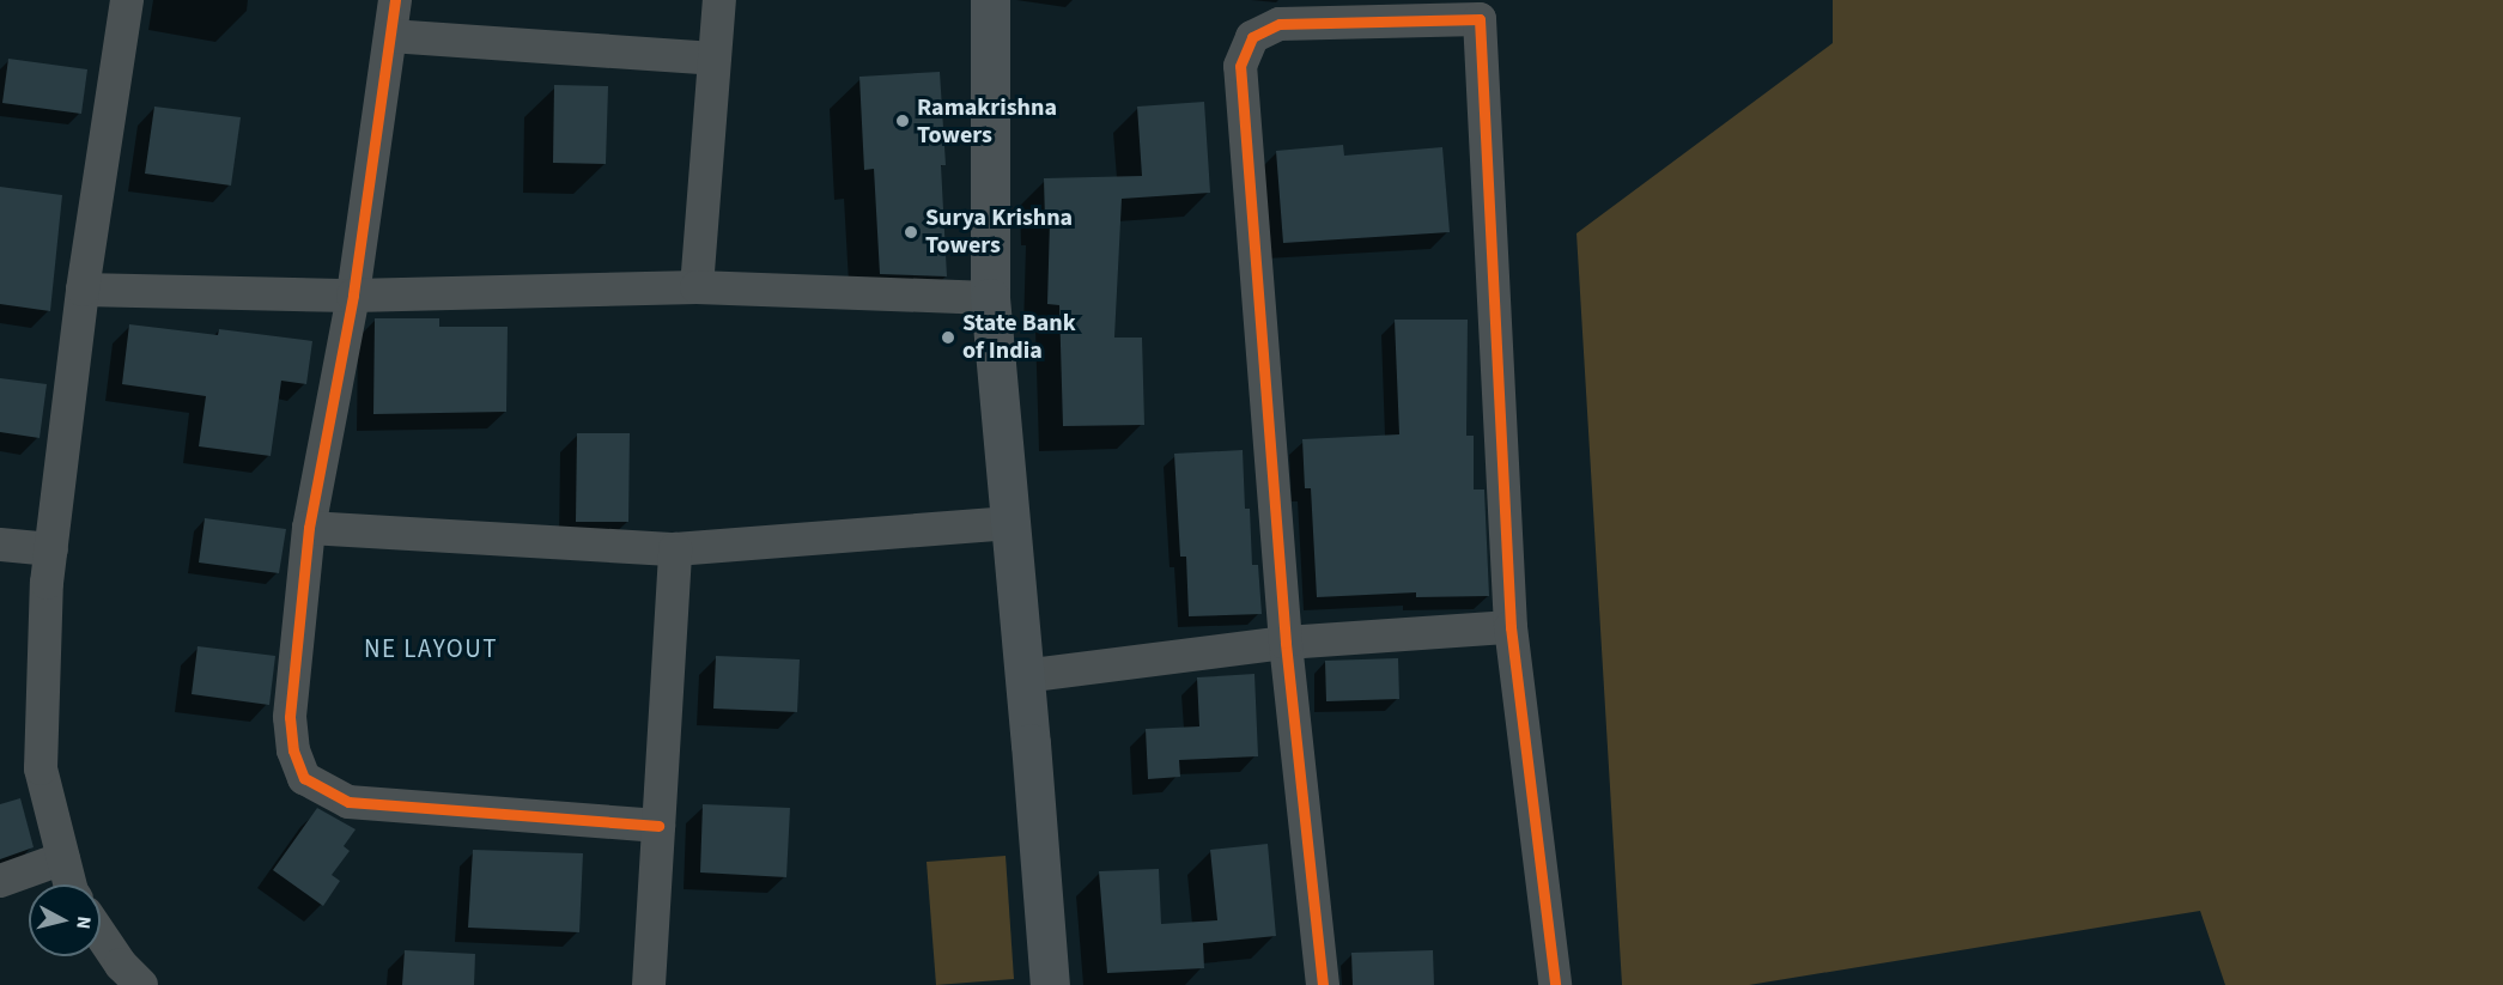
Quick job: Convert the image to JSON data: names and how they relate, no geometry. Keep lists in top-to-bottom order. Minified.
{"districts":["NE LAYOUT"],"places":["Ramakrishna Towers","Surya Krishna Towers","State Bank of India"],"north":"right"}
